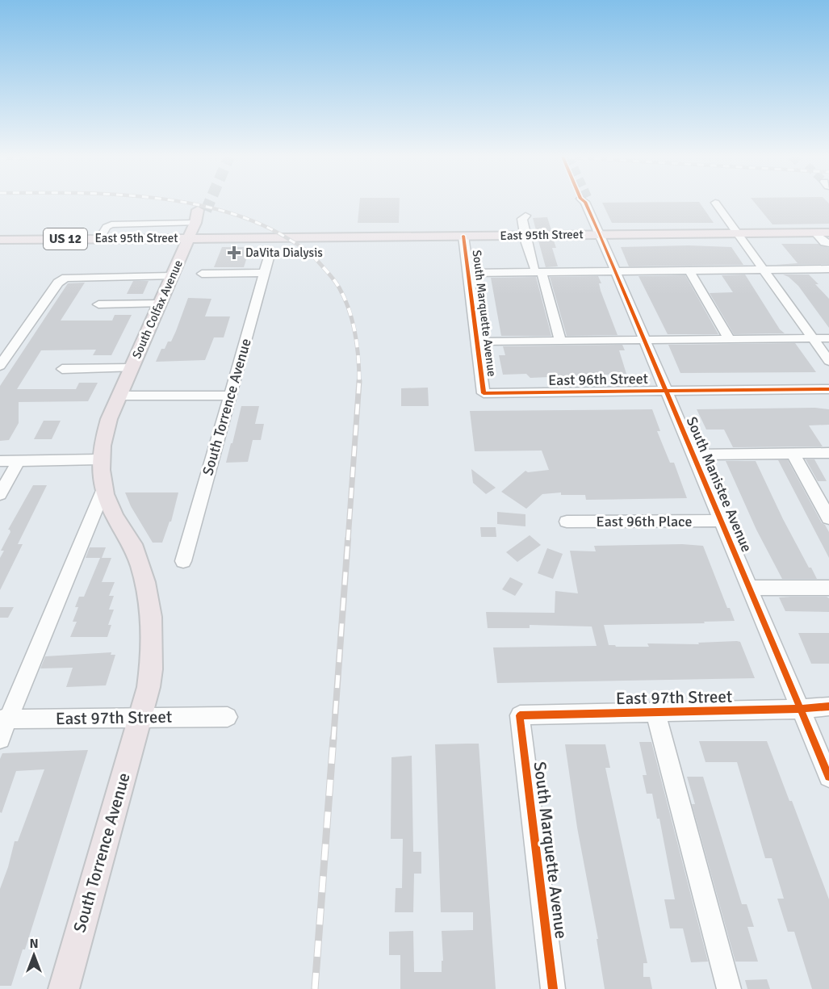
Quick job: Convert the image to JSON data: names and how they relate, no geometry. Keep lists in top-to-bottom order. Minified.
{"streets":{"main road":["East 95th Street","US 12","South Colfax Avenue","South Torrence Avenue"],"street":["South Marquette Avenue","East 96th Street","South Manistee Avenue","East 96th Place","East 97th Street"]},"crossings":[["East 95th Street","South Colfax Avenue"],["East 95th Street","South Marquette Avenue"],["East 95th Street","South Manistee Avenue"],["South Colfax Avenue","South Torrence Avenue"],["South Colfax Avenue","East 97th Street"],["South Marquette Avenue","East 96th Street"],["South Marquette Avenue","East 97th Street"],["East 96th Street","South Manistee Avenue"],["South Torrence Avenue","East 97th Street"],["South Manistee Avenue","East 96th Place"],["South Manistee Avenue","East 97th Street"]],"places":{"health":["DaVita Dialysis"]},"north":"top"}
